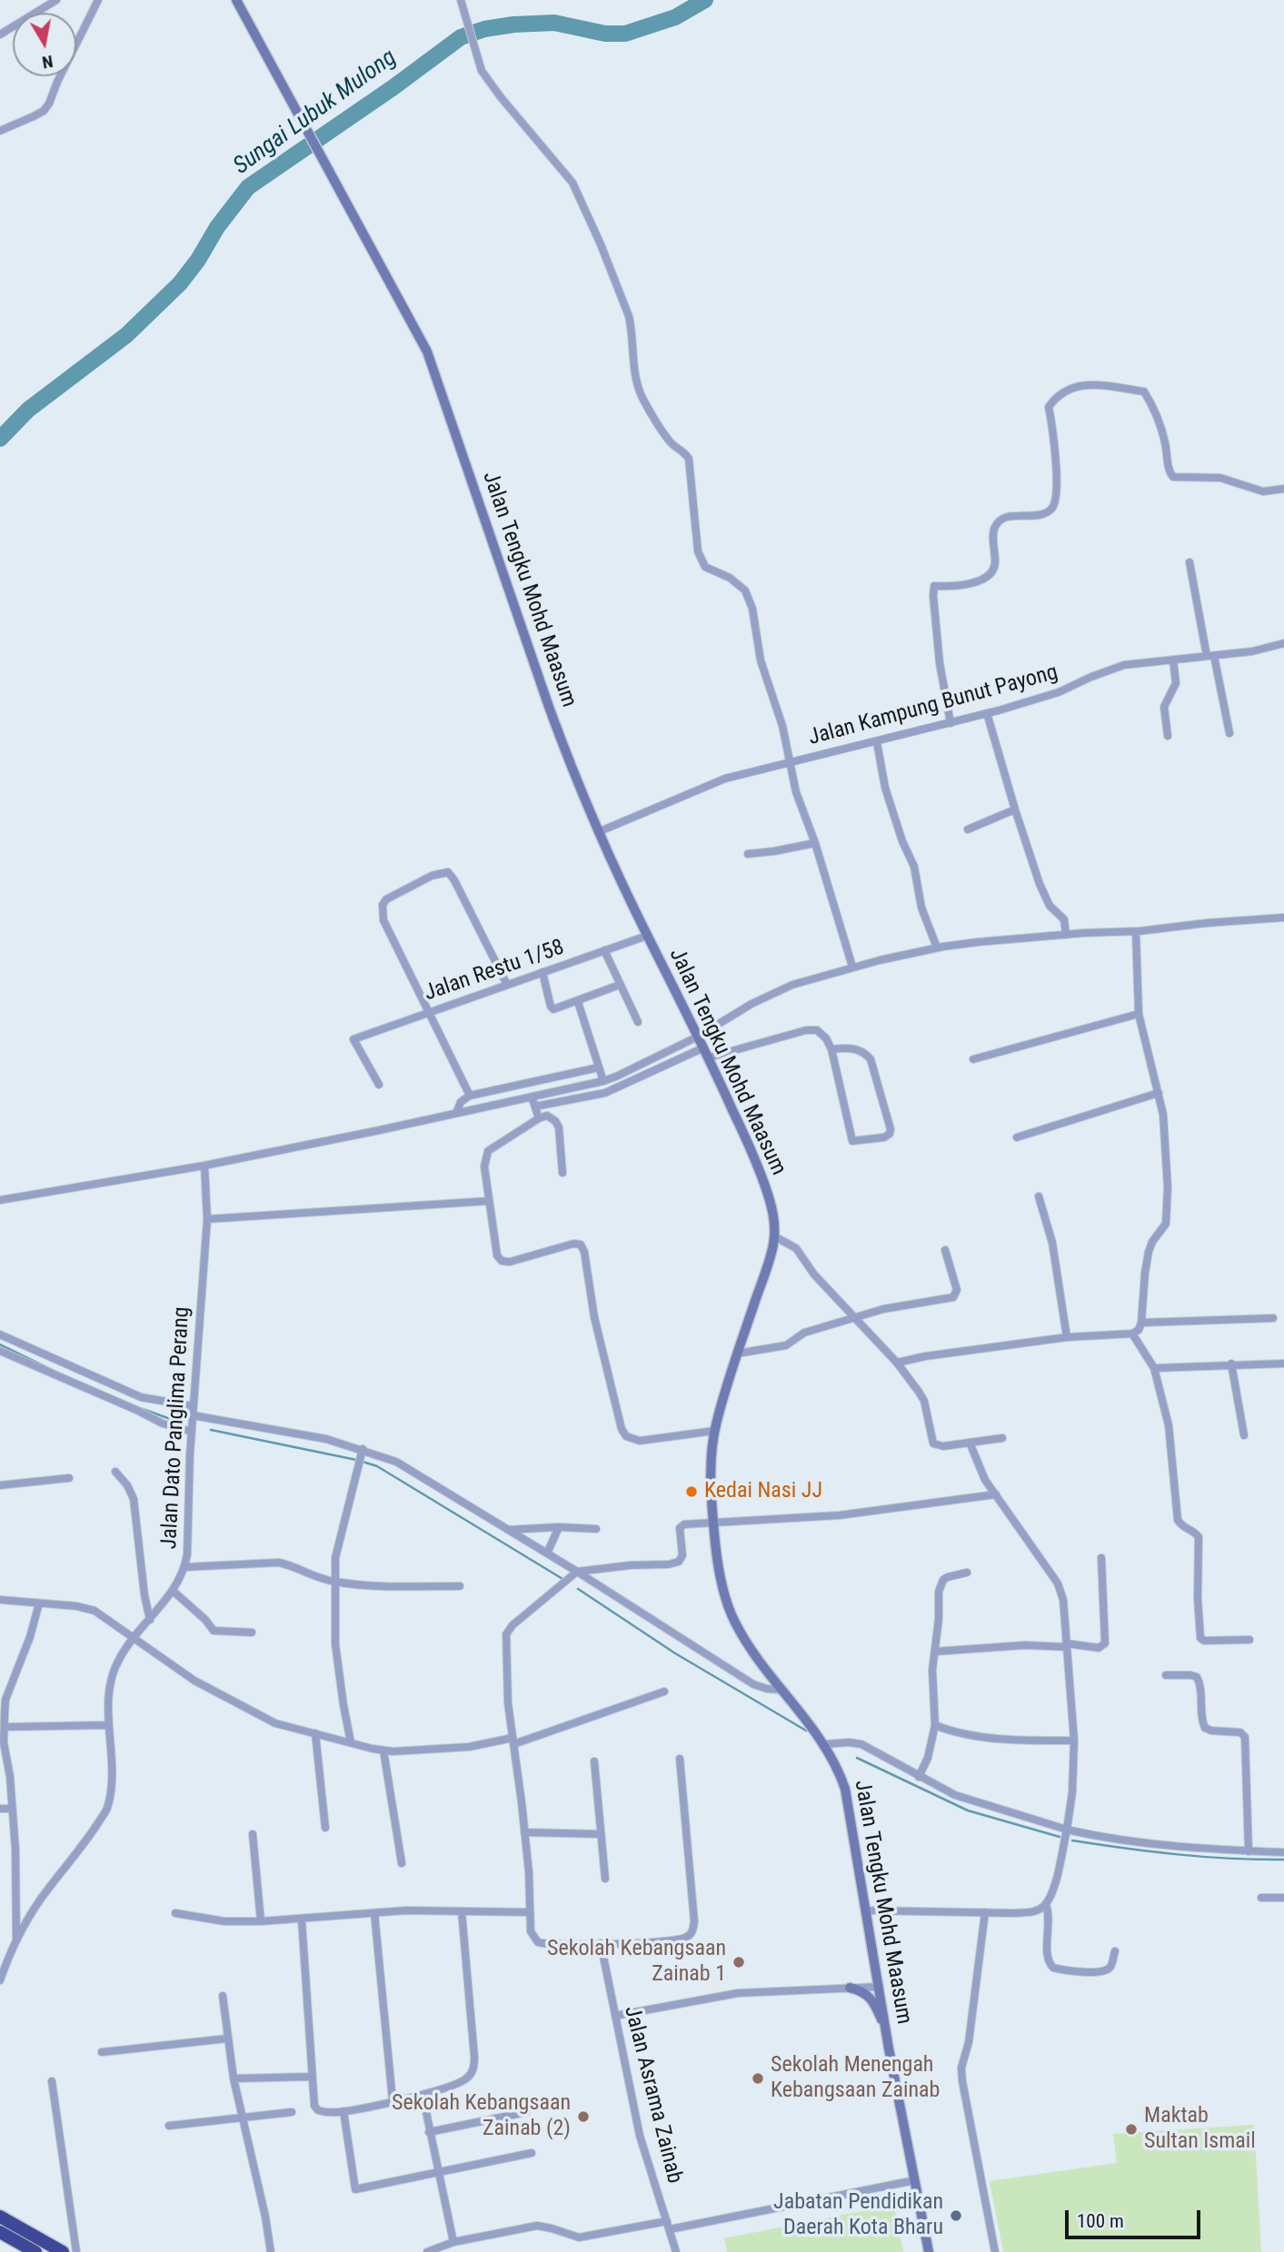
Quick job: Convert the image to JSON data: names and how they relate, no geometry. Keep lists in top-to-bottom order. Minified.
{"streets":{"main road":["Jalan Tengku Mohd Maasum"],"street":["Jalan Kampung Bunut Payong","Jalan Restu 1/58","Jalan Dato Panglima Perang","Jalan Asrama Zainab"]},"crossings":[["Jalan Tengku Mohd Maasum","Jalan Kampung Bunut Payong"],["Jalan Tengku Mohd Maasum","Jalan Restu 1/58"]],"water":["Sungai Lubuk Mulong"],"places":["Kedai Nasi JJ","Sekolah Kebangsaan Zainab 1","Sekolah Menengah Kebangsaan Zainab","Sekolah Kebangsaan Zainab (2)","Maktab Sultan Ismail","Jabatan Pendidikan Daerah Kota Bharu"],"scale_bar":"100 m","north":"bottom"}
